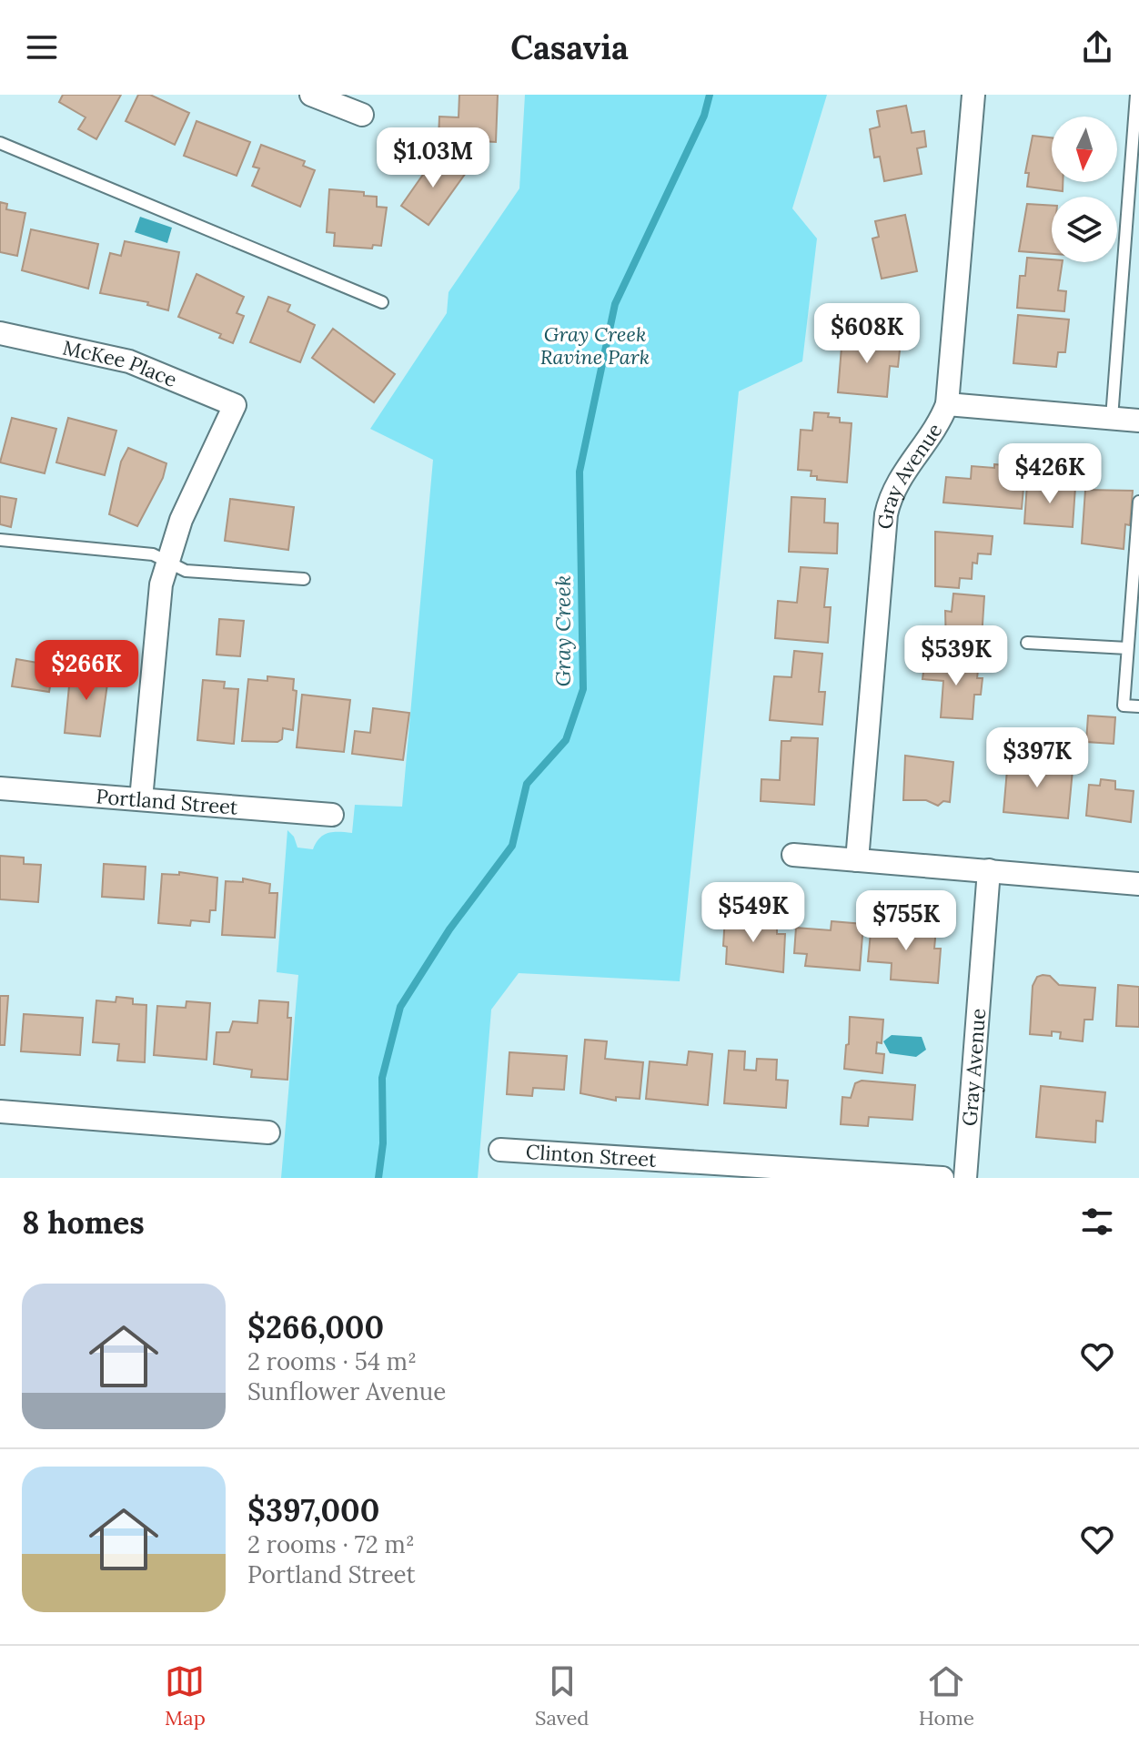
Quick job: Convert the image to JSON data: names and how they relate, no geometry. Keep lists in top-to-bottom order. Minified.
{"streets":{"street":["McKee Place","Gray Avenue","Portland Street","Clinton Street"]},"water":["Gray Creek"],"parks":["Gray Creek Ravine Park"],"north":"bottom","page":{"header":"Casavia","price":["$1.03M","$608K","$426K","$539K","$266K","$397K","$549K","$755K"],"heading":"8 homes","list":[{"name":"$266,000","note":"2 rooms · 54 m² · Sunflower Avenue"},{"name":"$397,000","note":"2 rooms · 72 m² · Portland Street"}],"tabs":["Map","Saved","Home"]}}
